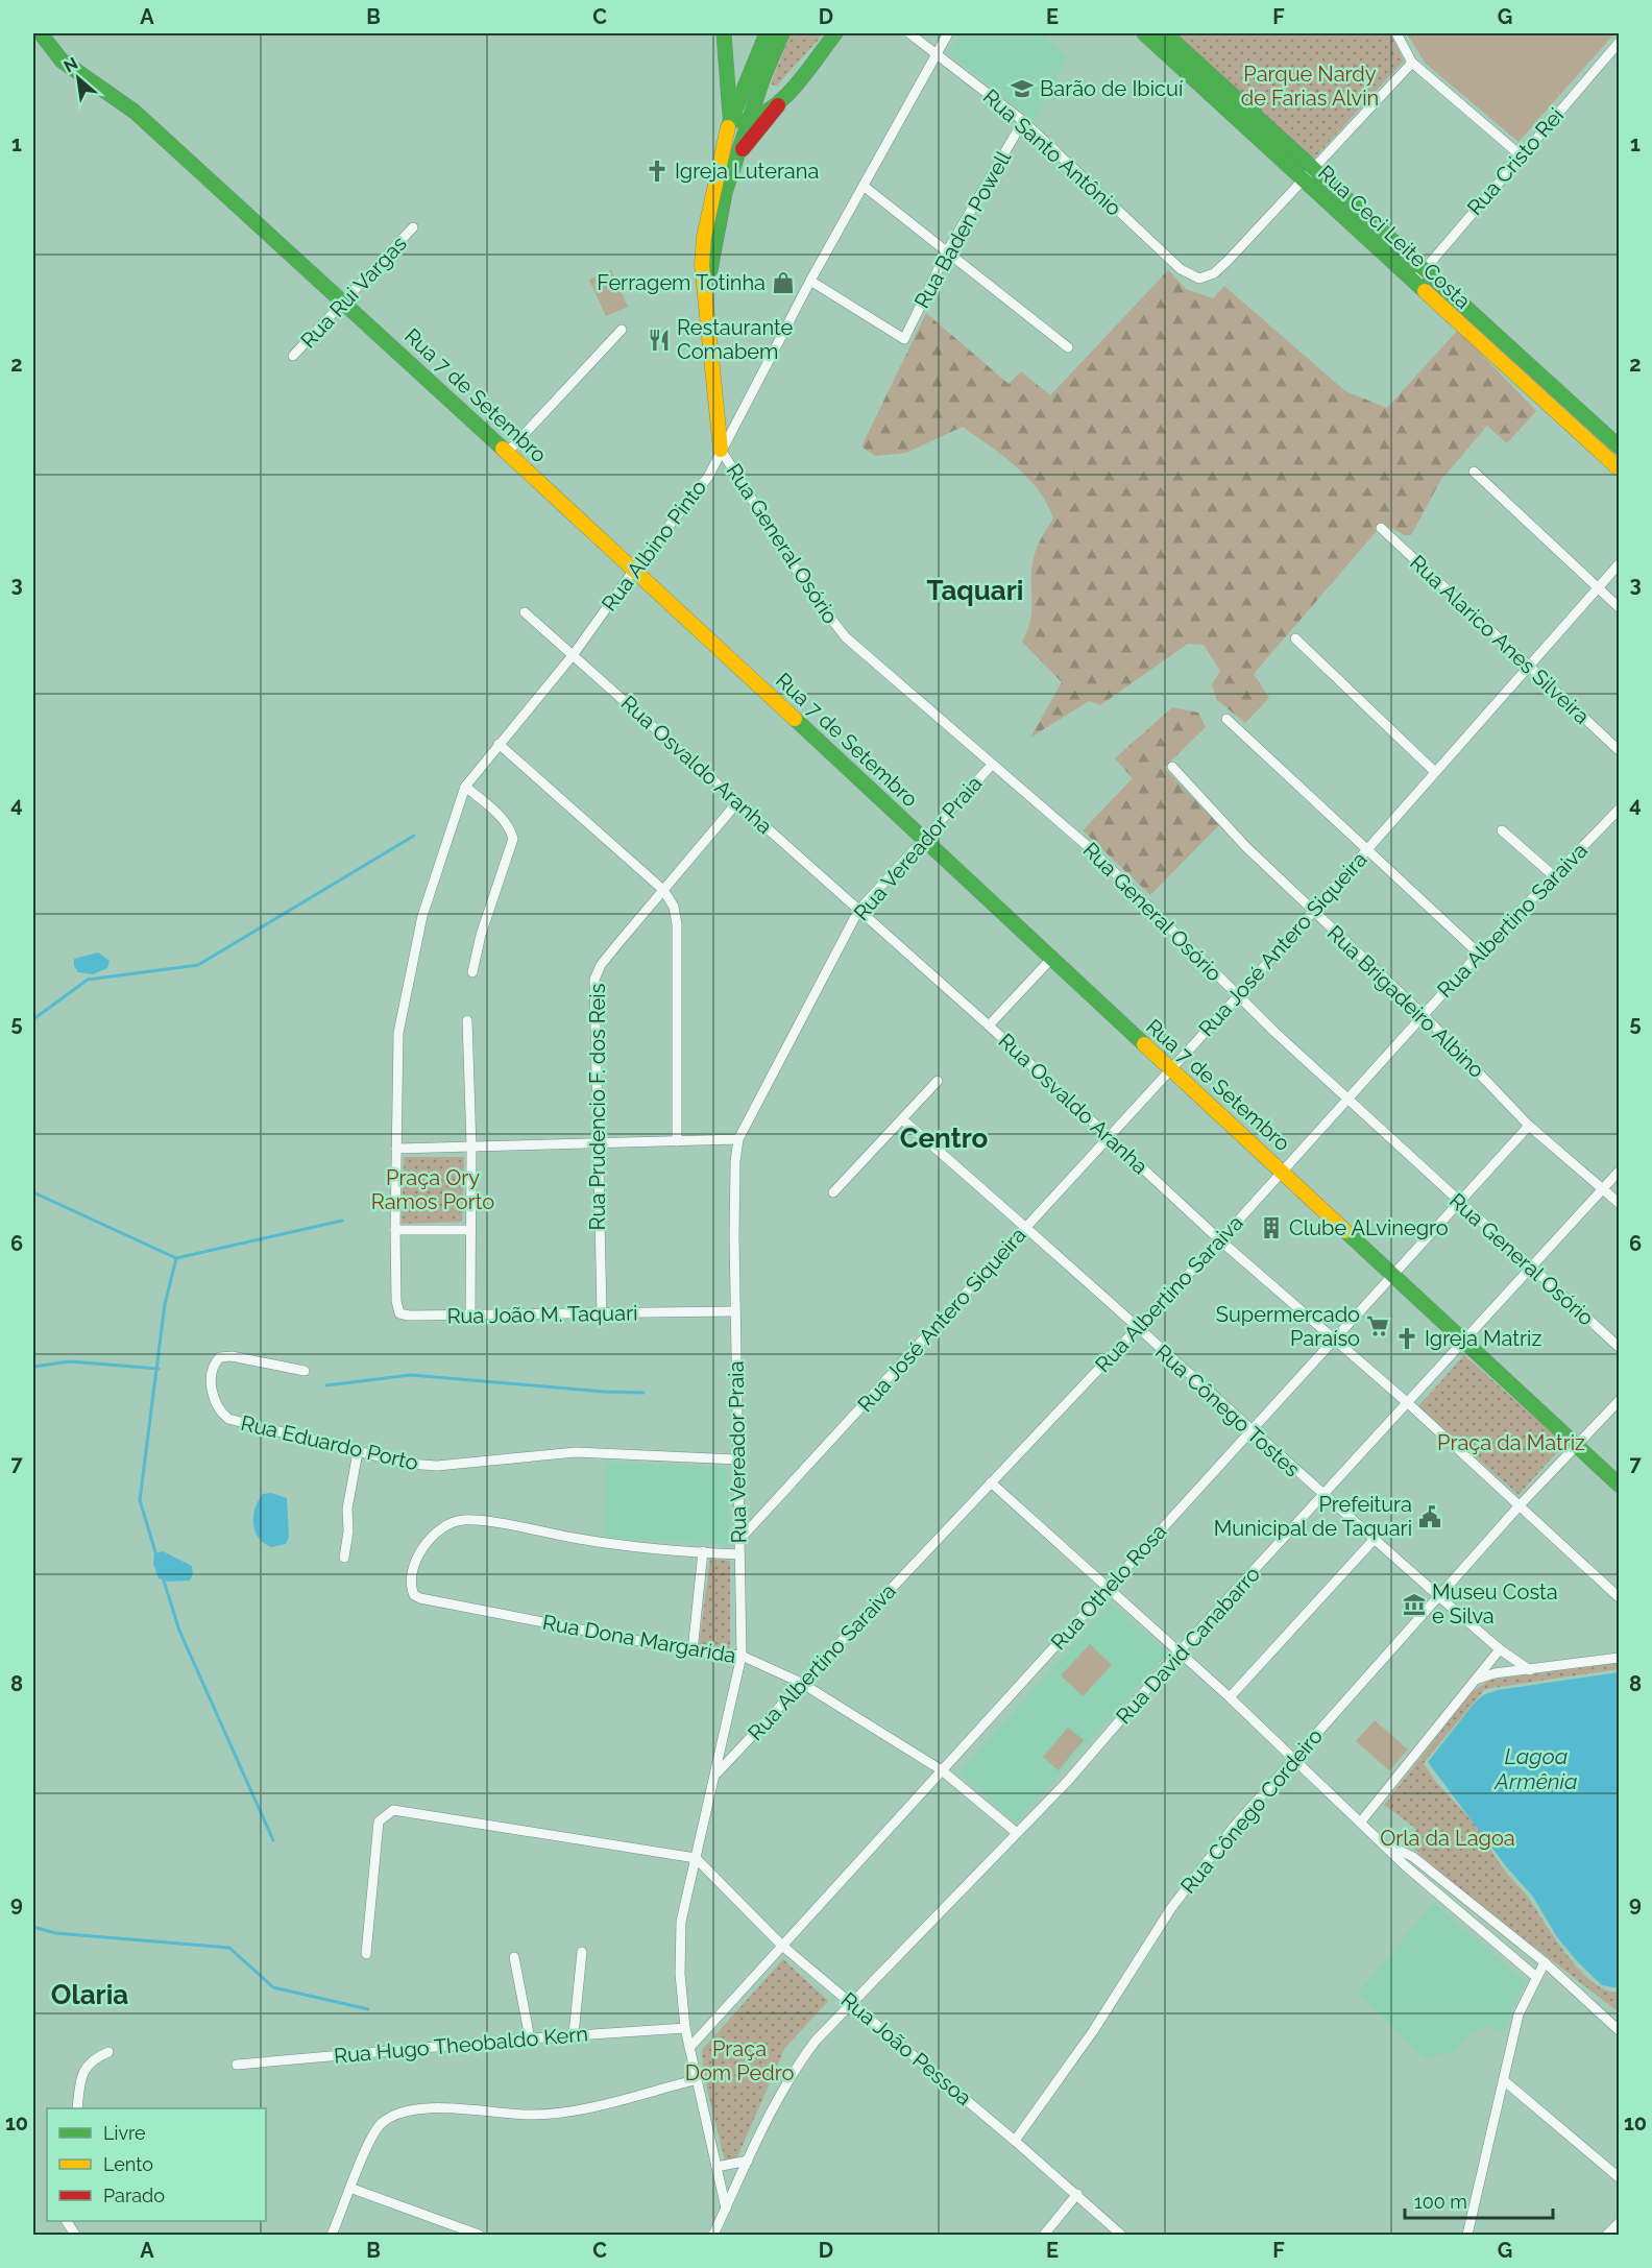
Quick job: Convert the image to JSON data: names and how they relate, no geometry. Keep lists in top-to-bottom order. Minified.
{"streets":{"street":["Rua Santo Antônio","Rua Cristo Rei","Rua Baden Powell","Rua Ceci Leite Costa","Rua Rui Vargas","Rua 7 de Setembro","Rua General Osório","Rua Albino Pinto","Rua Alarico Anes Silveira","Rua Osvaldo Aranha","Rua Vereador Praia","Rua Albertino Saraiva","Rua José Antero Siqueira","Rua Brigadeiro Albino","Rua Prudencio F. dos Reis","Rua João M. Taquari","Rua Cônego Tostes","Rua Eduardo Porto","Rua Othelo Rosa","Rua Dona Margarida","Rua David Canabarro","Rua Cônego Cordeiro","Rua Hugo Theobaldo Kern","Rua João Pessoa"]},"crossings":[["Rua Santo Antônio","Rua Baden Powell"],["Rua Santo Antônio","Rua Ceci Leite Costa"],["Rua Santo Antônio","Rua Albino Pinto"],["Rua Cristo Rei","Rua Ceci Leite Costa"],["Rua Baden Powell","Rua Albino Pinto"],["Rua Rui Vargas","Rua 7 de Setembro"],["Rua 7 de Setembro","Rua Albino Pinto"],["Rua 7 de Setembro","Rua Vereador Praia"],["Rua 7 de Setembro","Rua Albertino Saraiva"],["Rua 7 de Setembro","Rua José Antero Siqueira"],["Rua 7 de Setembro","Rua Othelo Rosa"],["Rua 7 de Setembro","Rua David Canabarro"],["Rua 7 de Setembro","Rua Cônego Cordeiro"],["Rua General Osório","Rua Albino Pinto"],["Rua General Osório","Rua Vereador Praia"],["Rua General Osório","Rua Albertino Saraiva"],["Rua General Osório","Rua José Antero Siqueira"],["Rua General Osório","Rua Othelo Rosa"],["Rua General Osório","Rua David Canabarro"],["Rua Albino Pinto","Rua Osvaldo Aranha"],["Rua Albino Pinto","Rua João M. Taquari"],["Rua Alarico Anes Silveira","Rua José Antero Siqueira"],["Rua Osvaldo Aranha","Rua Vereador Praia"],["Rua Osvaldo Aranha","Rua Albertino Saraiva"],["Rua Osvaldo Aranha","Rua José Antero Siqueira"],["Rua Osvaldo Aranha","Rua Prudencio F. dos Reis"],["Rua Osvaldo Aranha","Rua Othelo Rosa"],["Rua Osvaldo Aranha","Rua David Canabarro"],["Rua Osvaldo Aranha","Rua Cônego Cordeiro"],["Rua Vereador Praia","Rua Albertino Saraiva"],["Rua Vereador Praia","Rua José Antero Siqueira"],["Rua Vereador Praia","Rua João M. Taquari"],["Rua Vereador Praia","Rua Eduardo Porto"],["Rua Vereador Praia","Rua Othelo Rosa"],["Rua Vereador Praia","Rua Dona Margarida"],["Rua Vereador Praia","Rua David Canabarro"],["Rua Vereador Praia","Rua Hugo Theobaldo Kern"],["Rua Vereador Praia","Rua João Pessoa"],["Rua Albertino Saraiva","Rua Brigadeiro Albino"],["Rua Albertino Saraiva","Rua Cônego Tostes"],["Rua Albertino Saraiva","Rua Dona Margarida"],["Rua José Antero Siqueira","Rua Brigadeiro Albino"],["Rua José Antero Siqueira","Rua Cônego Tostes"],["Rua Brigadeiro Albino","Rua Othelo Rosa"],["Rua Brigadeiro Albino","Rua David Canabarro"],["Rua Prudencio F. dos Reis","Rua João M. Taquari"],["Rua Cônego Tostes","Rua Othelo Rosa"],["Rua Cônego Tostes","Rua David Canabarro"],["Rua Cônego Tostes","Rua Cônego Cordeiro"],["Rua Othelo Rosa","Rua Dona Margarida"],["Rua Othelo Rosa","Rua João Pessoa"],["Rua Dona Margarida","Rua David Canabarro"],["Rua David Canabarro","Rua João Pessoa"],["Rua Cônego Cordeiro","Rua João Pessoa"]],"districts":["Taquari","Centro","Olaria"],"water":["Lagoa Armênia"],"parks":["Parque Nardy de Farias Alvin","Praça Ory Ramos Porto","Praça da Matriz","Orla da Lagoa","Praça Dom Pedro"],"places":{"school or university":["Barão de Ibicuí"],"church":["Igreja Luterana","Igreja Matriz"],"shop":["Ferragem Totinha"],"restaurant":["Restaurante Comabem"],"building":["Clube ALvinegro"],"supermarket":["Supermercado Paraíso"],"public building":["Prefeitura Municipal de Taquari"],"museum":["Museu Costa e Silva"]},"legend":["Livre","Lento","Parado"],"scale_bar":"100 m","north":"top left","grid":{"columns":["A","B","C","D","E","F","G"],"rows":["1","2","3","4","5","6","7","8","9","10"]}}
